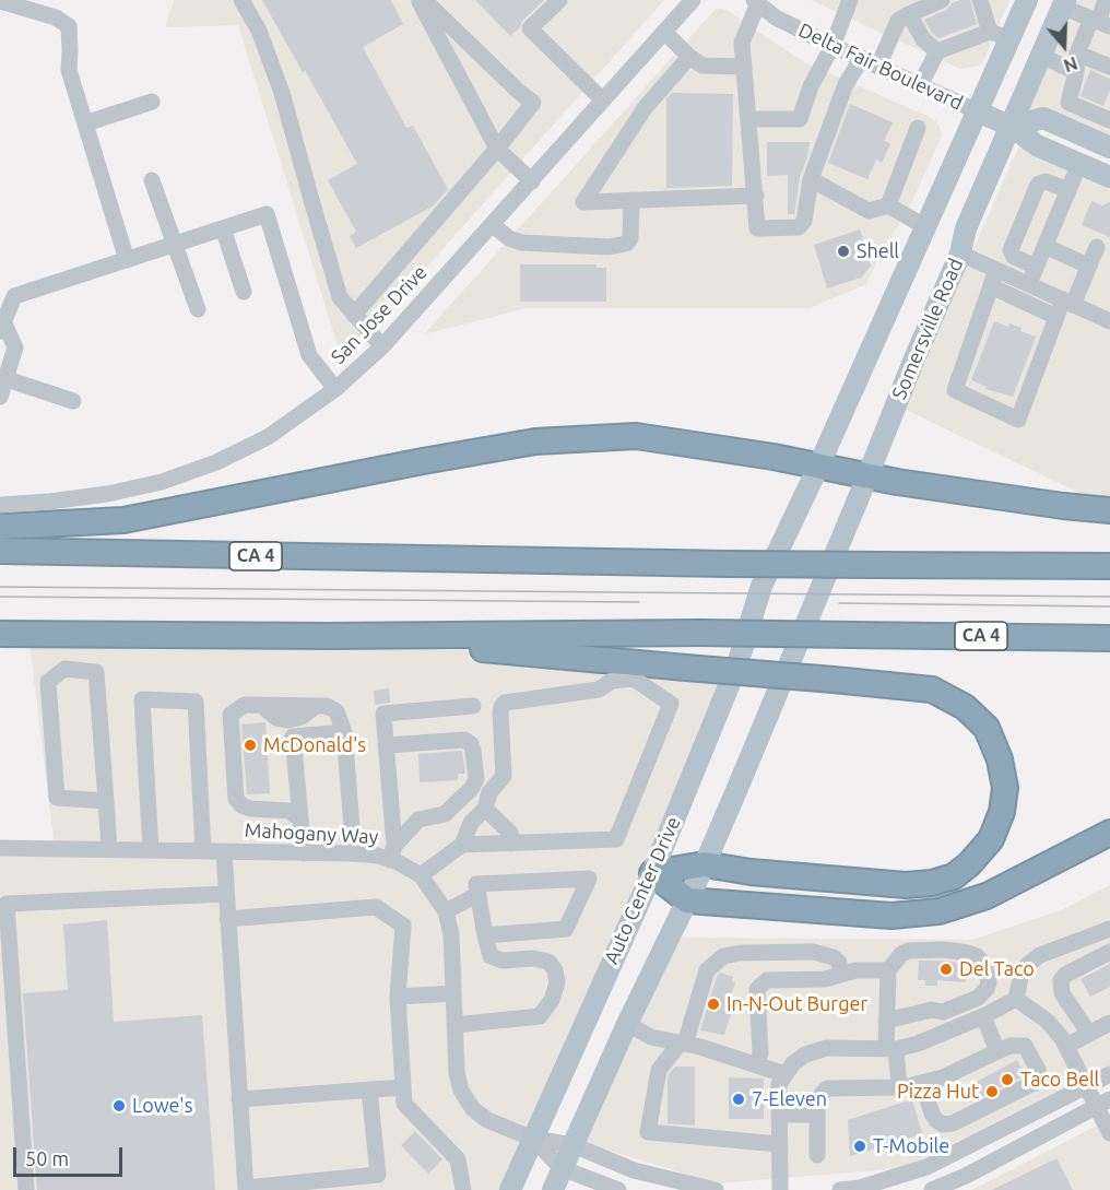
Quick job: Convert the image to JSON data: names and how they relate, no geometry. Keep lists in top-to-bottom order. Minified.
{"streets":{"highway":["CA 4"],"main road":["Delta Fair Boulevard","Somersville Road","Auto Center Drive"],"street":["San Jose Drive","Mahogany Way"]},"crossings":[["Delta Fair Boulevard","Somersville Road"],["Mahogany Way","Auto Center Drive"]],"places":["Shell","McDonald's","Del Taco","In-N-Out Burger","Taco Bell","Pizza Hut","7-Eleven","Lowe's","T-Mobile"],"scale_bar":"50 m","north":"bottom"}
